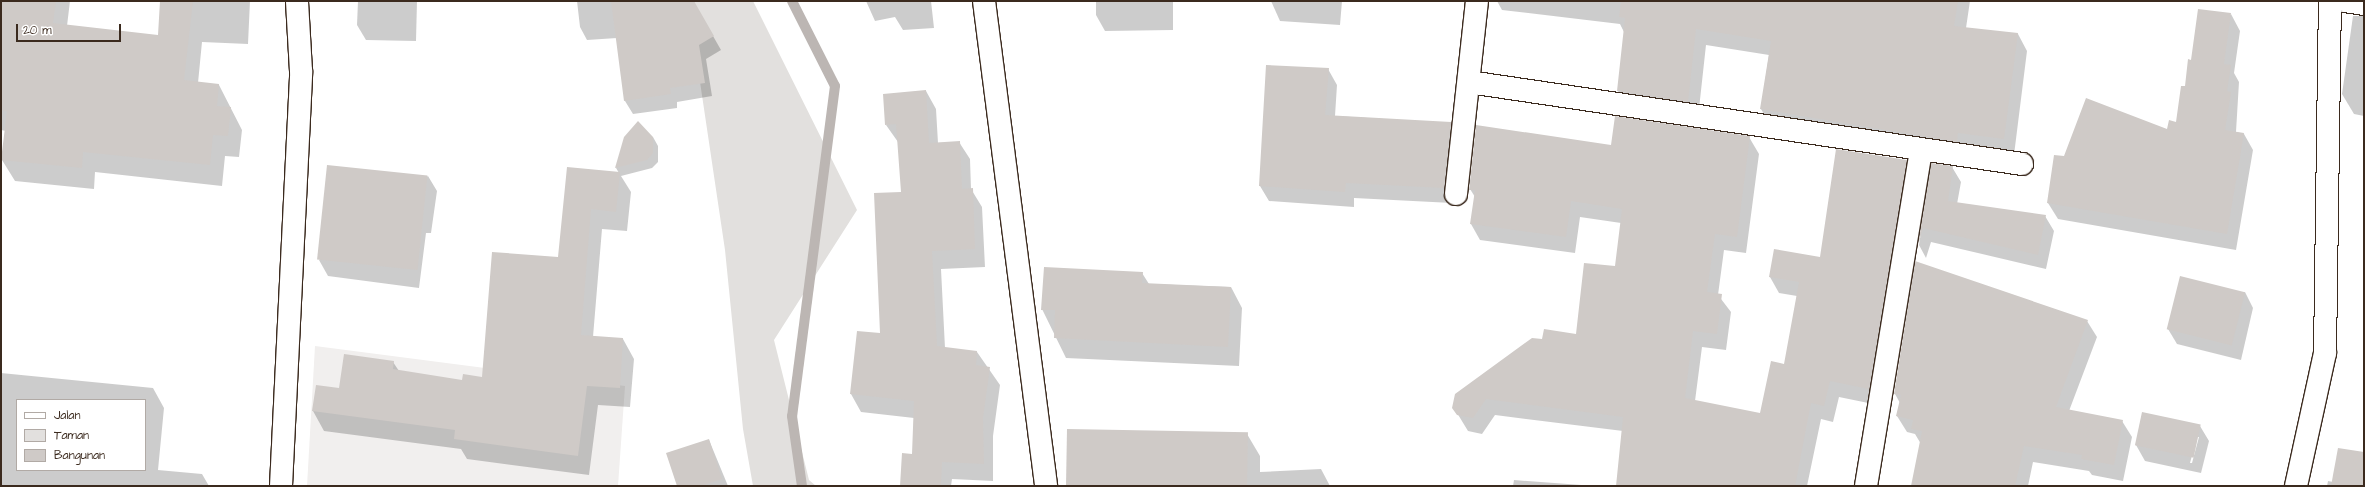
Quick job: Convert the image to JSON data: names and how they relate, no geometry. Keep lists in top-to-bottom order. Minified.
{"legend":["Jalan","Taman","Bangunan"],"scale_bar":"20 m"}
